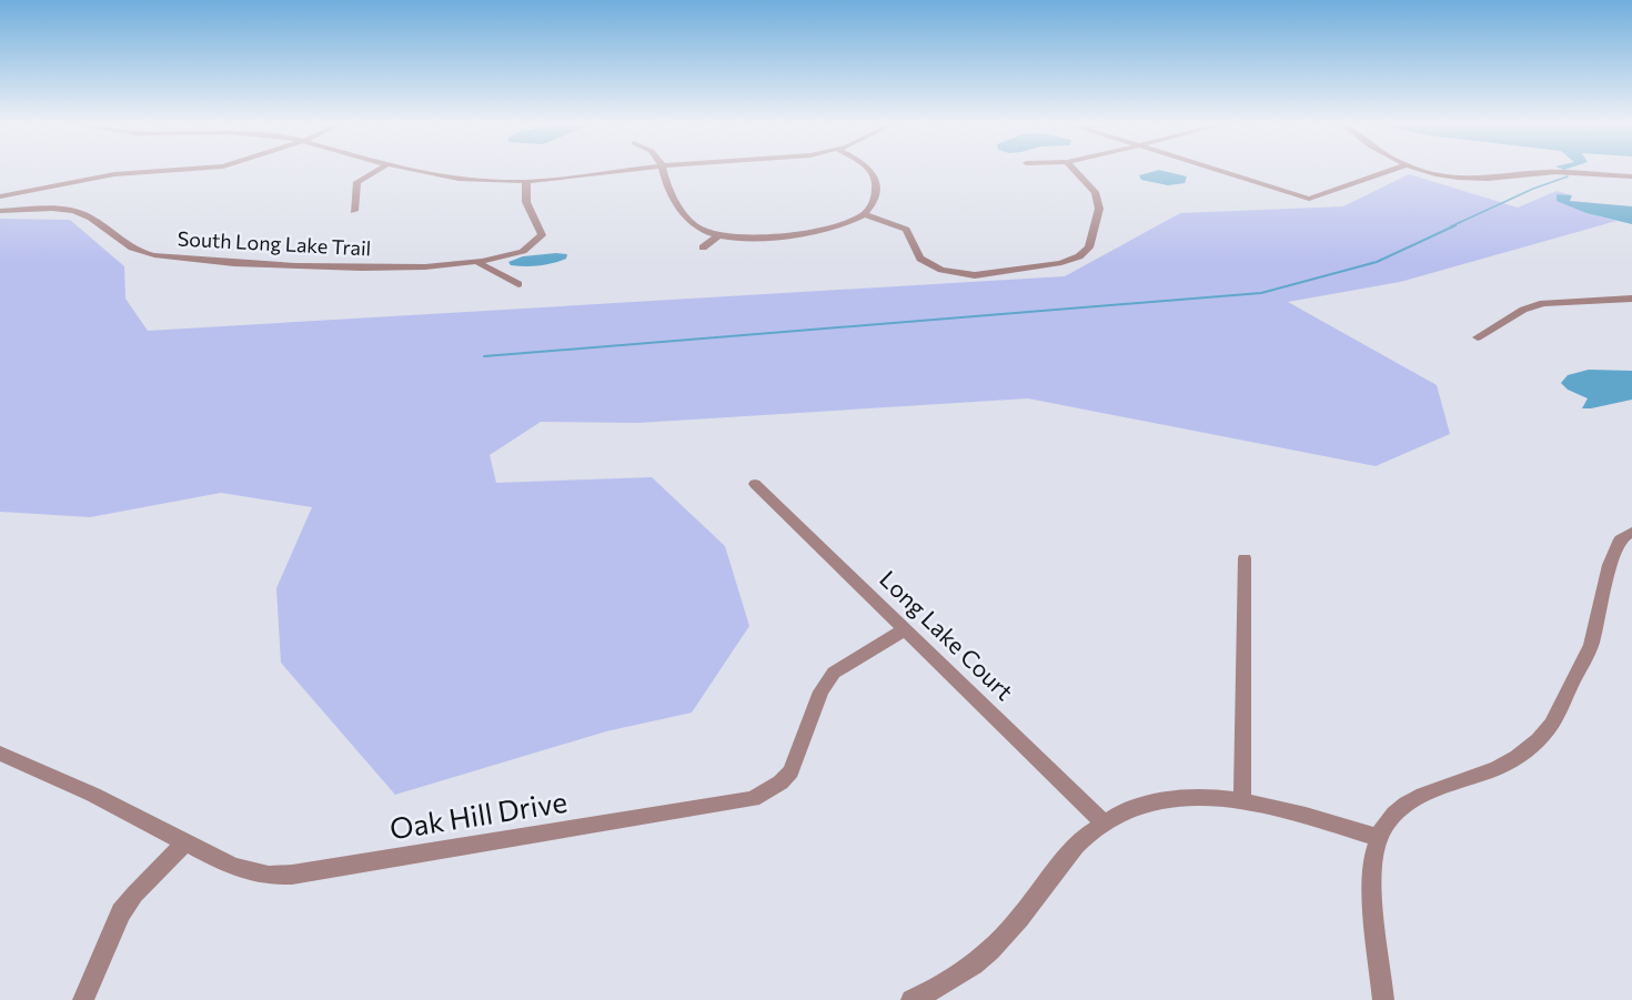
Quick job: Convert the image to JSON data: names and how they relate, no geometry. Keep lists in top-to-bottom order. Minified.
{"streets":{"street":["South Long Lake Trail","Long Lake Court","Oak Hill Drive"]},"crossings":[["Long Lake Court","Oak Hill Drive"]]}
